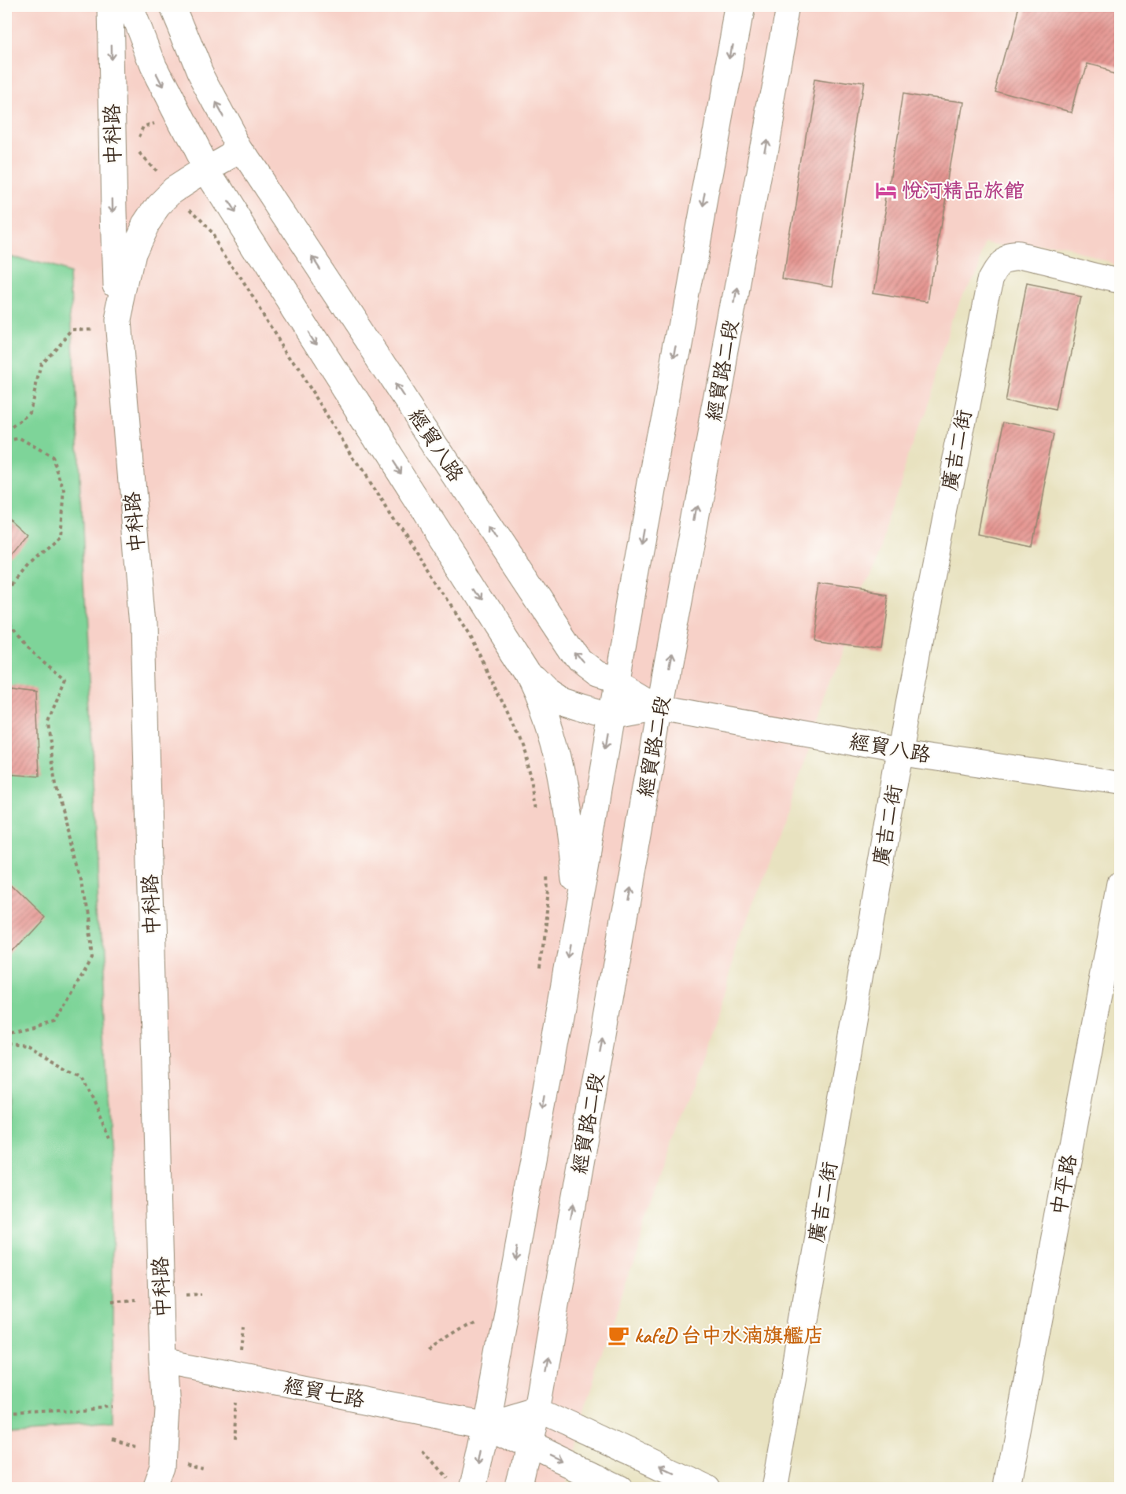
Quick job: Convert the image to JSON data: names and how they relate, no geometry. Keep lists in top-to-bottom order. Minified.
{"streets":{"street":["中科路","經貿路二段","經貿八路","廣吉二街","中平路","經貿七路"]},"crossings":[["中科路","經貿八路"],["中科路","經貿七路"],["經貿路二段","經貿八路"],["經貿路二段","經貿七路"],["經貿八路","廣吉二街"]],"places":{"hotel":["悅河精品旅館"],"cafe":["kafeD 台中水湳旗艦店"]}}
